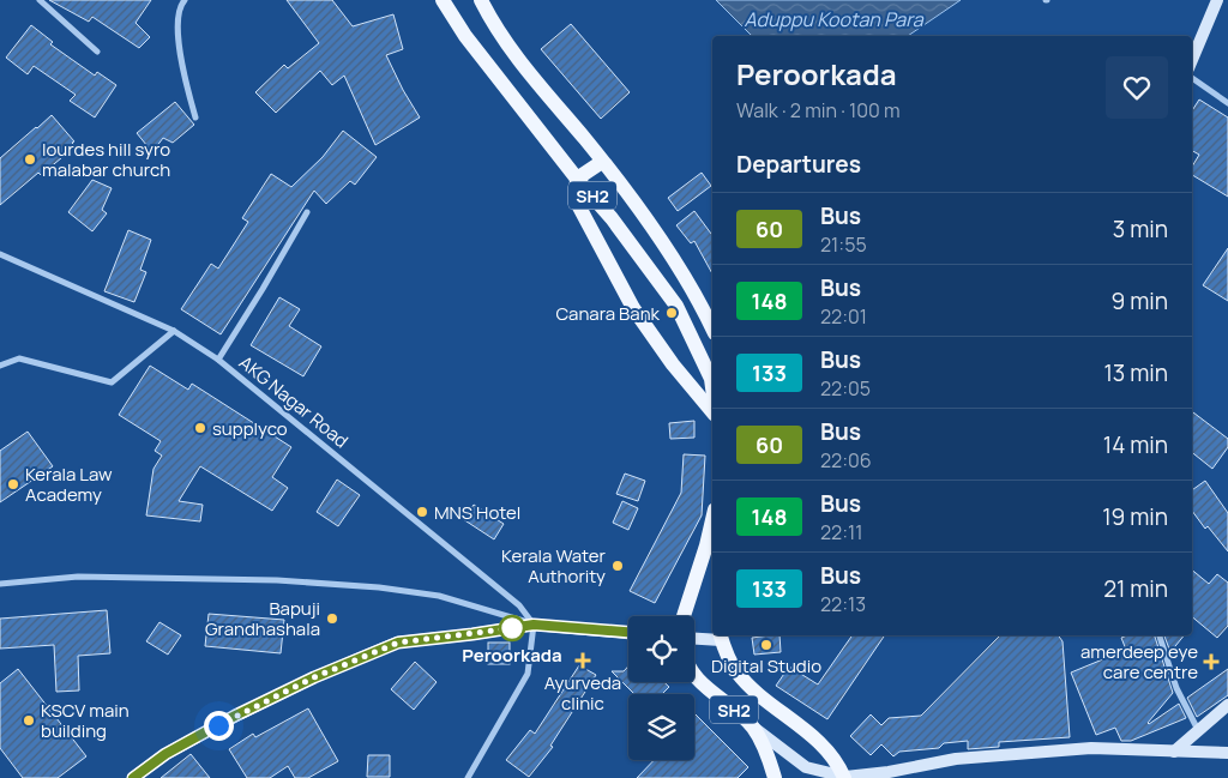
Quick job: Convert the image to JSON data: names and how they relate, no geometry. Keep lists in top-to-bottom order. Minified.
{"streets":{"main road":["SH2"],"street":["AKG Nagar Road"]},"water":["Aduppu Kootan Para"],"places":{"other":["lourdes hill syro malabar church","Canara Bank","supplyco","Kerala Law Academy","MNS Hotel","Kerala Water Authority","Bapuji Grandhashala","Peroorkada","Digital Studio","KSCV main building"],"health":["Ayurveda clinic","amerdeep eye care centre"]},"lines":["bus line 60"],"page":{"heading":[["Peroorkada","Walk · 2 min · 100 m"],"Departures"],"list":[{"mark":"60","name":"Bus","note":"21:55","value":"3 min"},{"mark":"148","name":"Bus","note":"22:01","value":"9 min"},{"mark":"133","name":"Bus","note":"22:05","value":"13 min"},{"mark":"60","name":"Bus","note":"22:06","value":"14 min"},{"mark":"148","name":"Bus","note":"22:11","value":"19 min"},{"mark":"133","name":"Bus","note":"22:13","value":"21 min"}]}}
